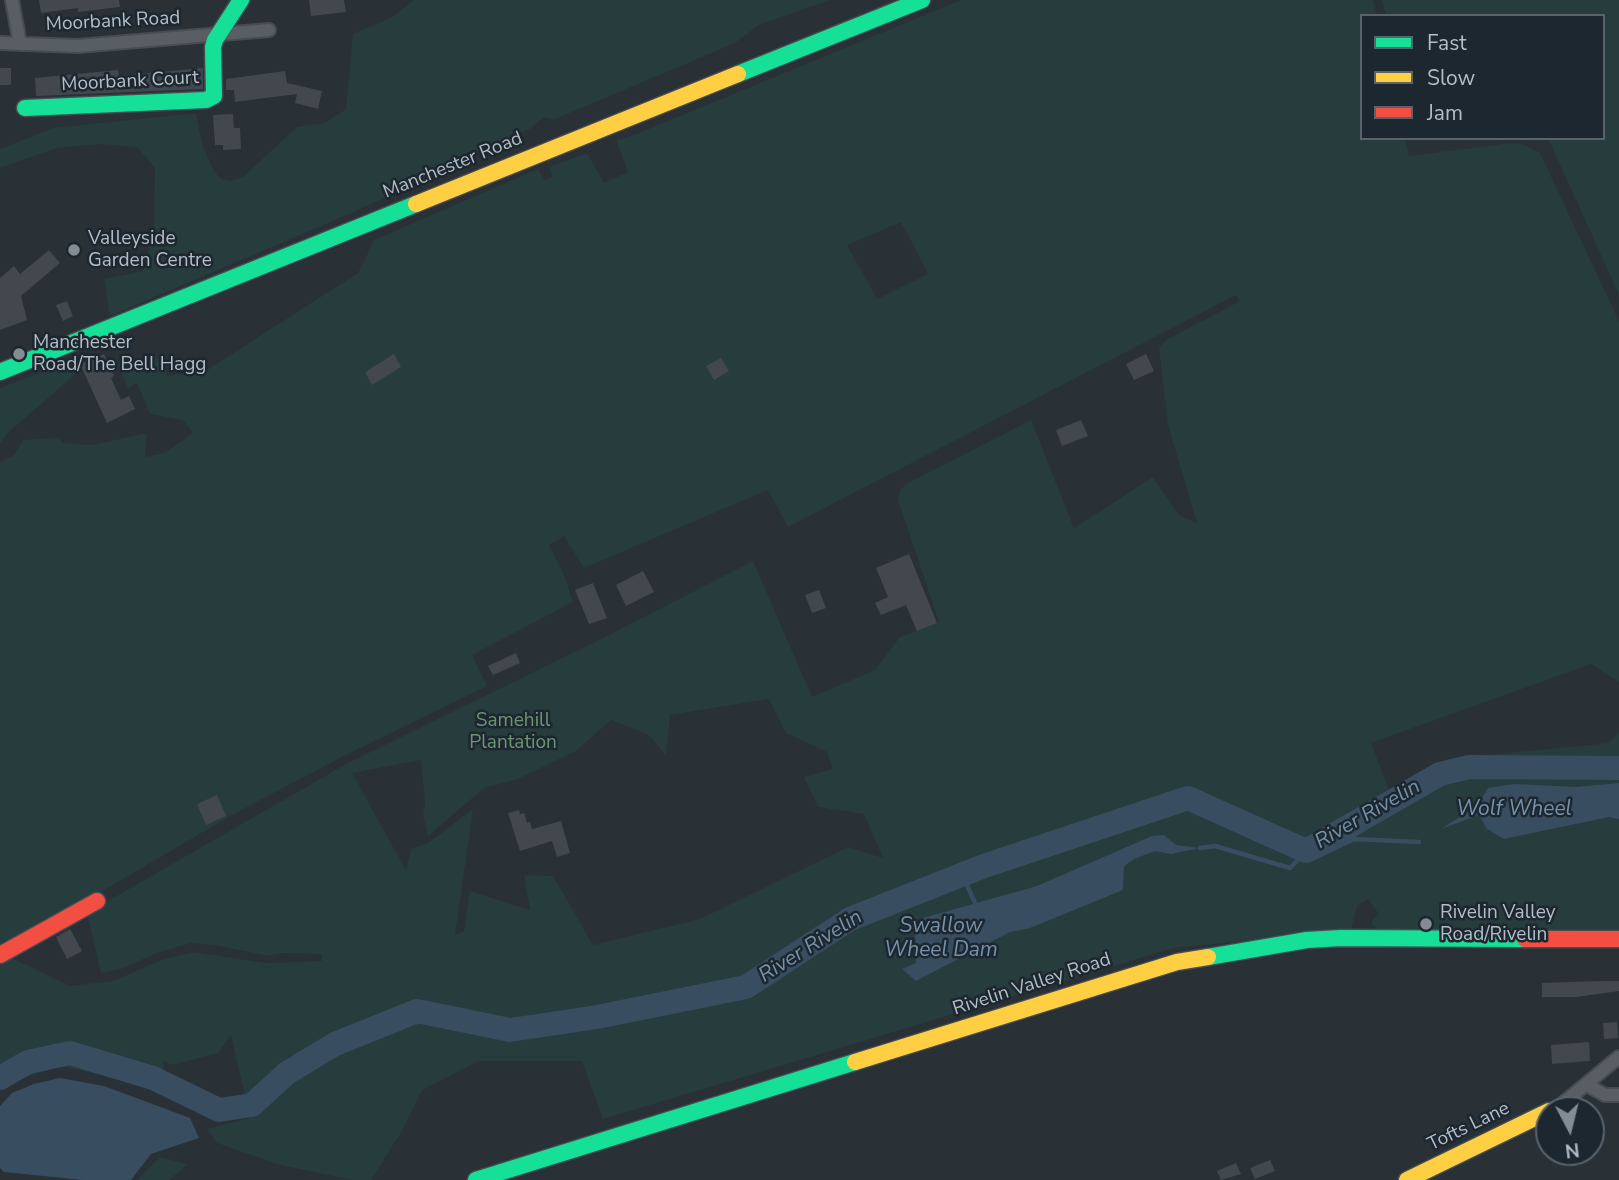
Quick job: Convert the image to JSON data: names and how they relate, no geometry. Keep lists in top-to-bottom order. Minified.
{"streets":{"main road":["Moorbank Court","Manchester Road","Rivelin Valley Road","Tofts Lane"],"street":["Moorbank Road"]},"crossings":[["Moorbank Road","Moorbank Court"]],"water":["Wolf Wheel","River Rivelin","Swallow Wheel Dam"],"parks":["Samehill Plantation"],"places":["Valleyside Garden Centre","Manchester Road/The Bell Hagg","Rivelin Valley Road/Rivelin"],"legend":["Fast","Slow","Jam"],"north":"bottom"}
